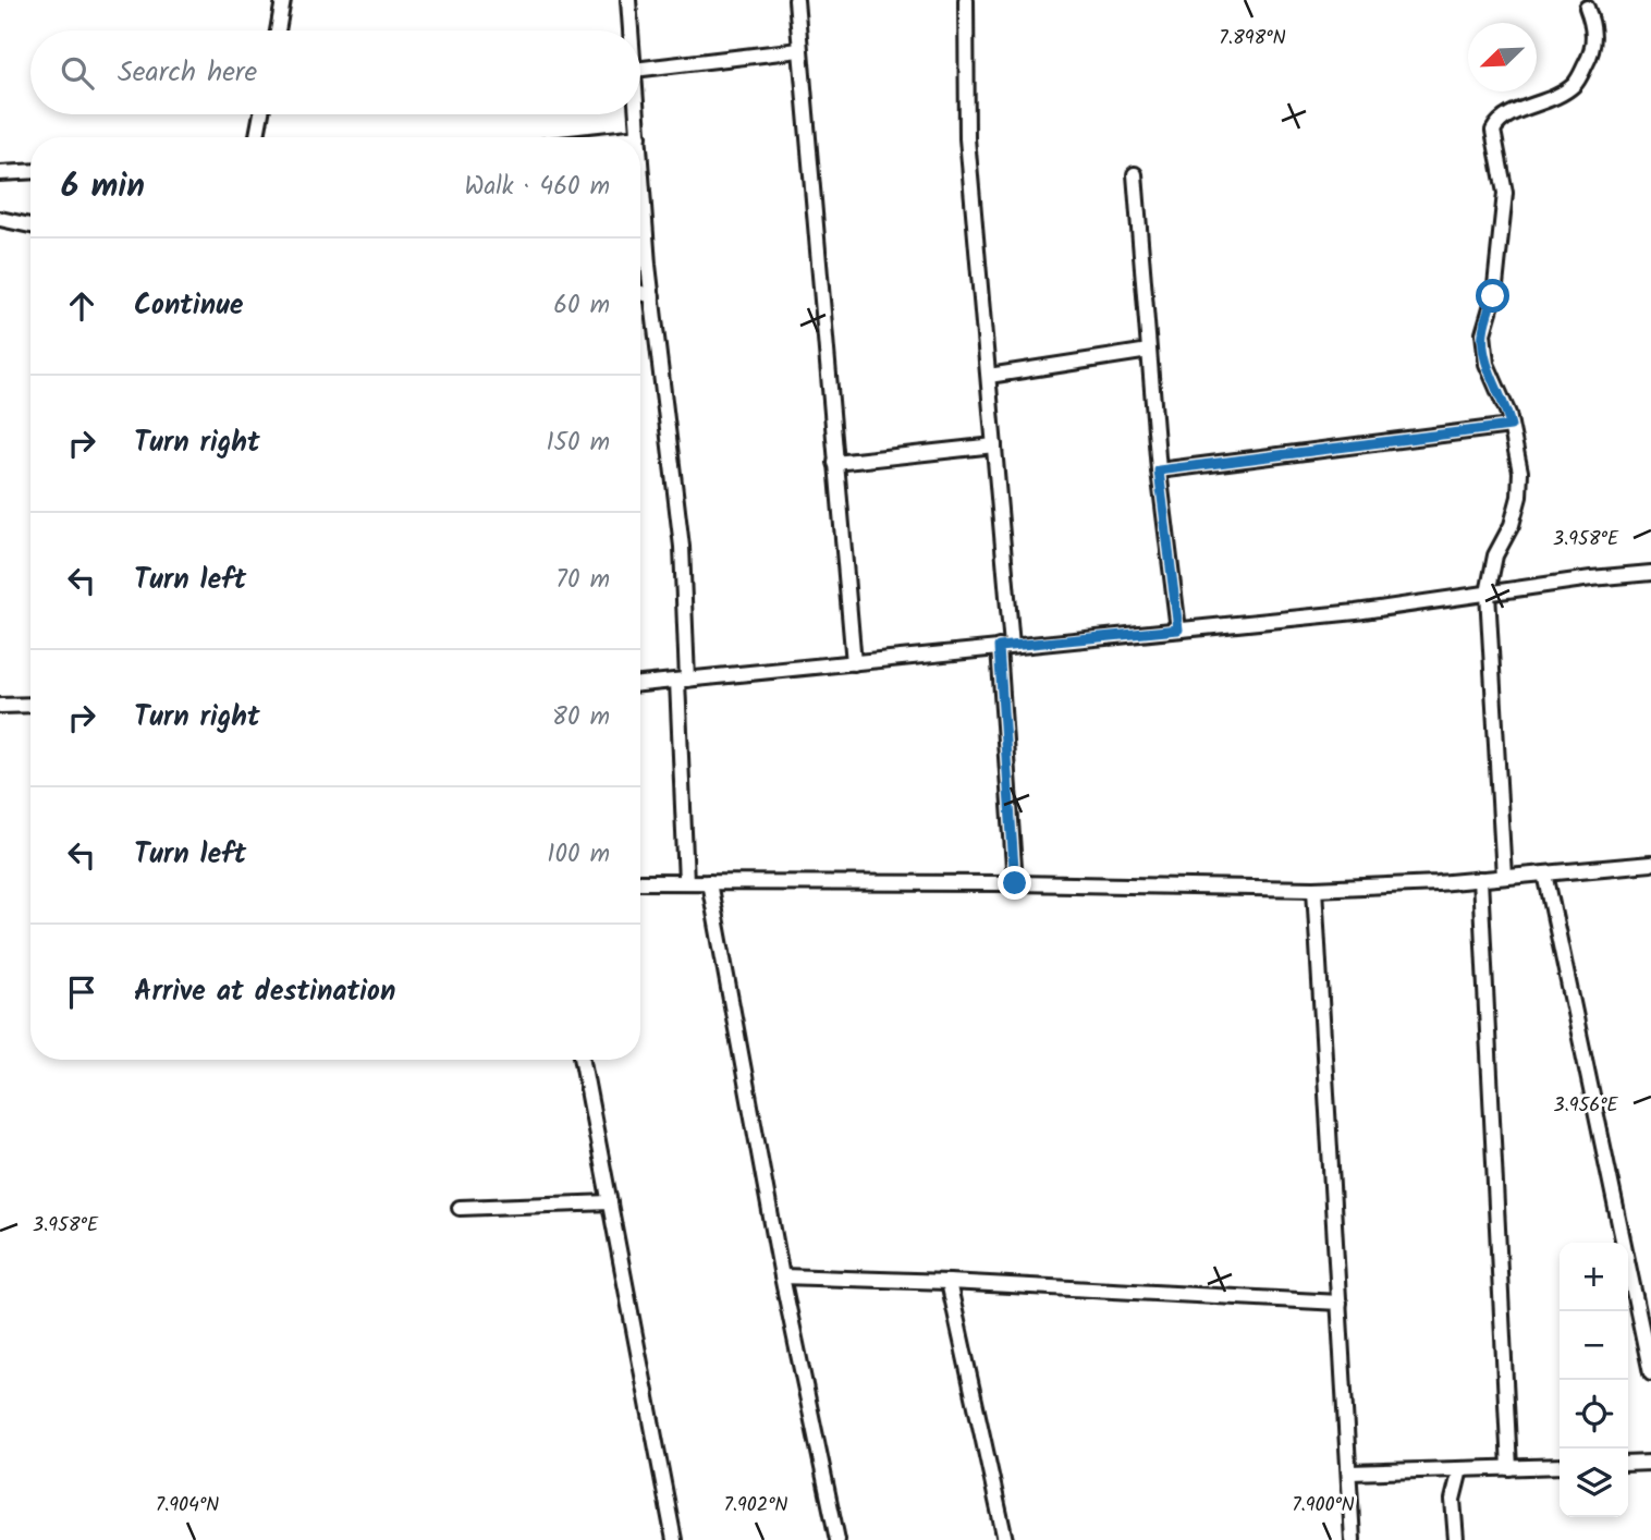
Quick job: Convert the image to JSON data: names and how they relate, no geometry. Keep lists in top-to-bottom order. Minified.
{"north":"bottom left","page":{"search":"Search here","heading":["6 min","Walk · 460 m"],"list":[["Continue","60 m"],["Turn right","150 m"],["Turn left","70 m"],["Turn right","80 m"],["Turn left","100 m"],"Arrive at destination"],"map_buttons":["+","−"]},"coordinates":["7.898°N","3.958°E","3.956°E","7.904°N","7.902°N","7.900°N"]}
